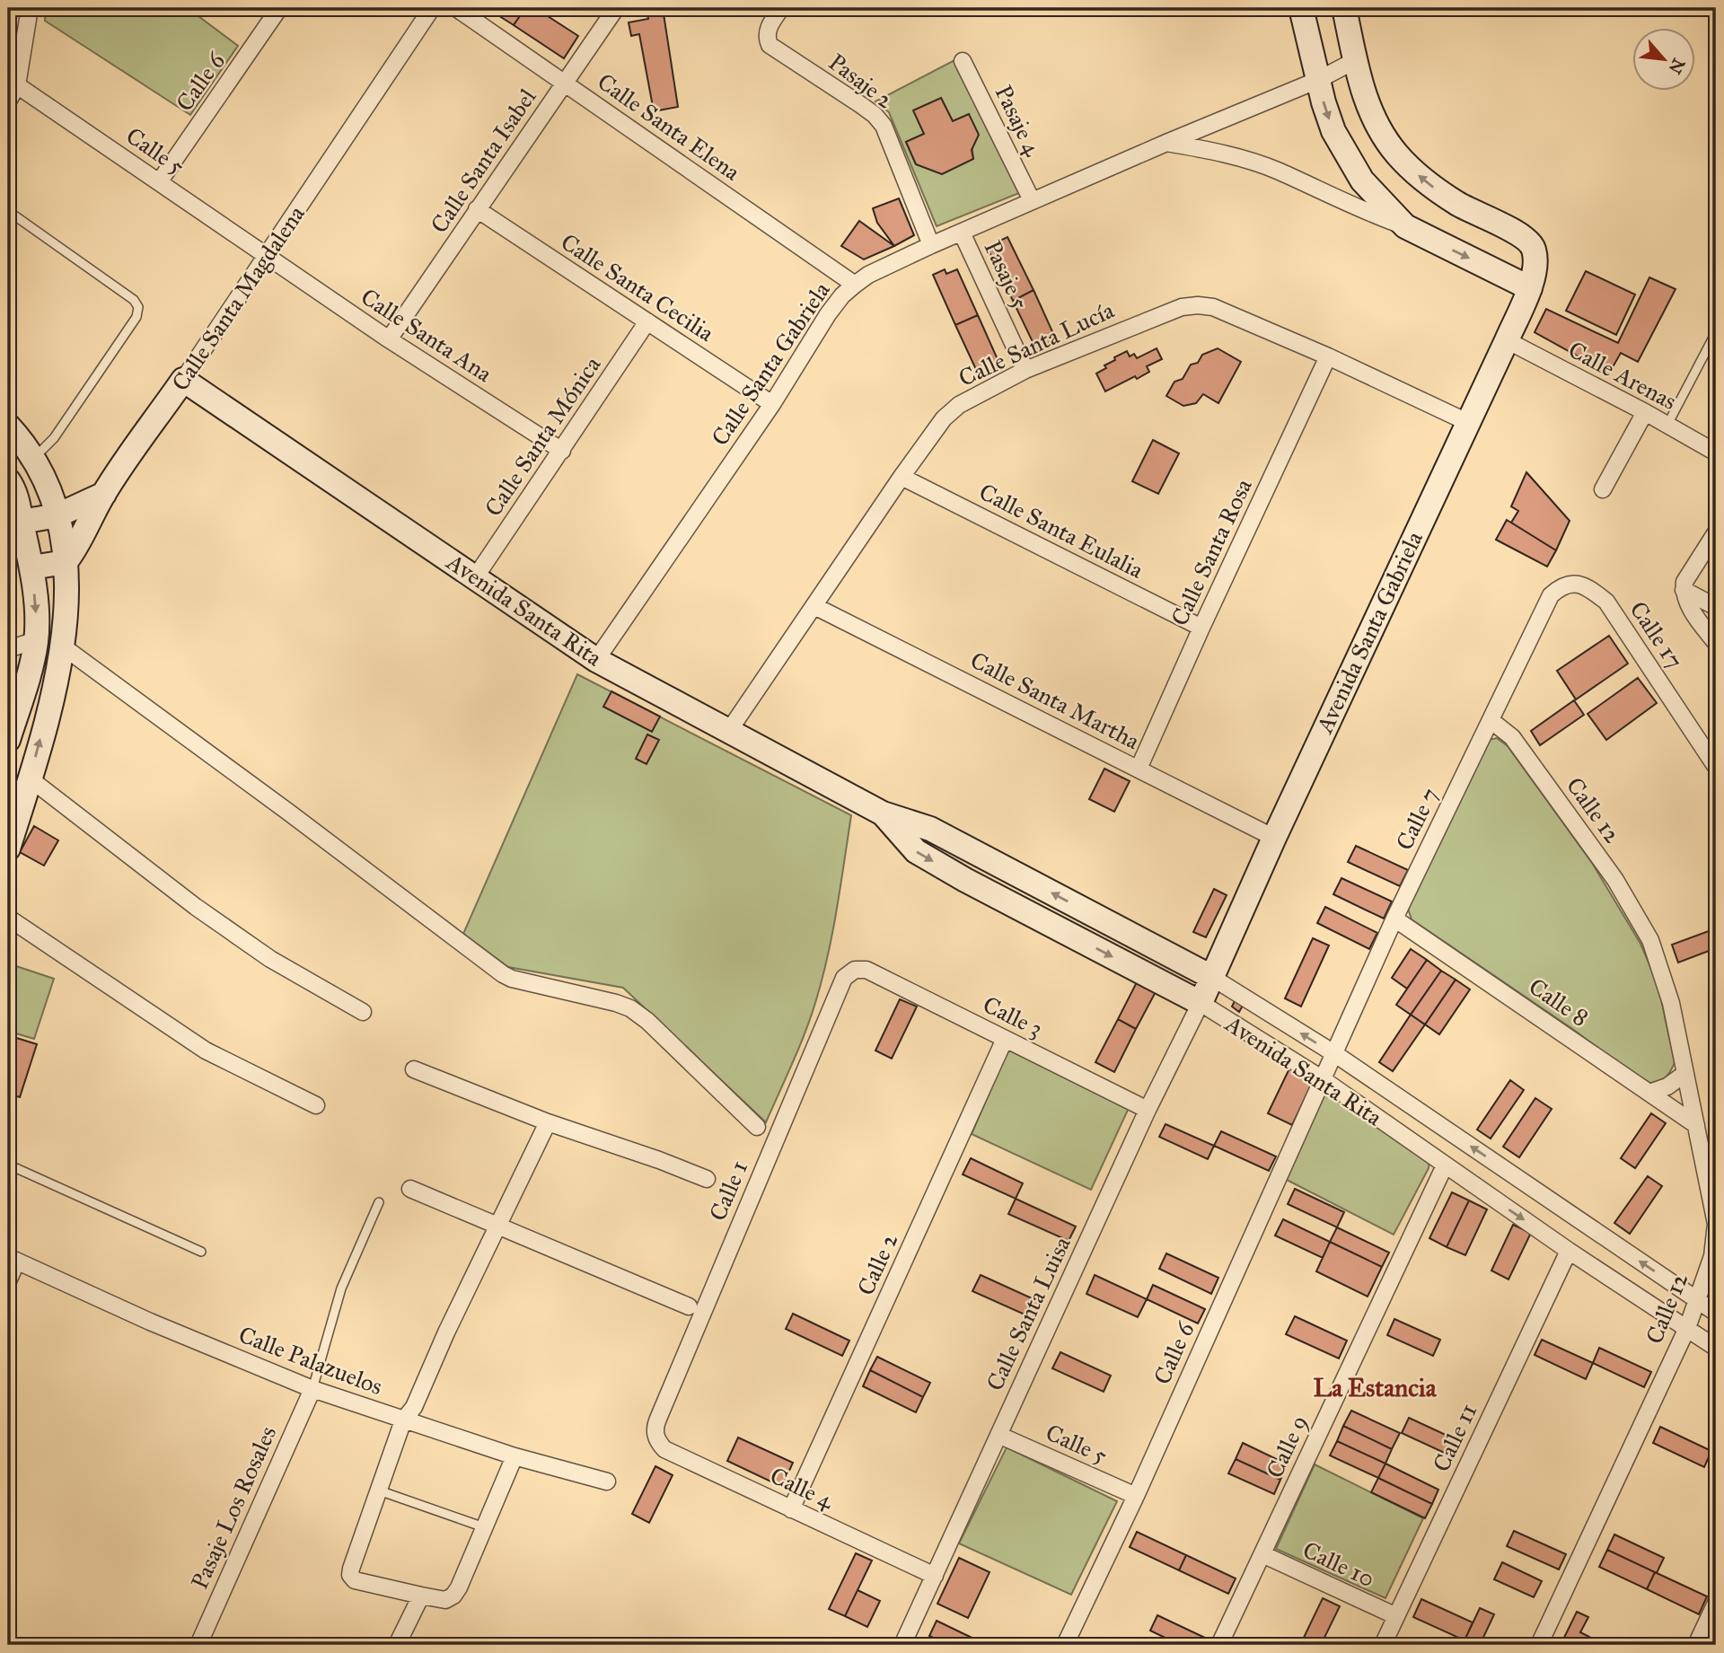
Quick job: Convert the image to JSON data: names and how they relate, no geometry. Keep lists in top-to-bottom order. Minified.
{"streets":{"street":["Pasaje 2","Calle 6","Pasaje 4","Calle Santa Elena","Calle 5","Calle Santa Isabel","Pasaje 5","Calle Santa Cecilia","Calle Santa Magdalena","Calle Santa Ana","Calle Santa Lucía","Calle Santa Gabriela","Calle Arenas","Calle Santa Mónica","Calle Santa Eulalia","Calle Santa Rosa","Avenida Santa Rita","Avenida Santa Gabriela","Calle 17","Calle Santa Martha","Calle 12","Calle 7","Calle 8","Calle 3","Calle 1","Calle 2","Calle Santa Luisa","Calle Palazuelos","Calle 11","Calle 9","Calle 4","Pasaje Los Rosales","Calle 10"]},"crossings":[["Pasaje 2","Calle Santa Gabriela"],["Calle 6","Calle 5"],["Calle 6","Avenida Santa Rita"],["Calle 6","Calle 7"],["Pasaje 4","Calle Santa Gabriela"],["Calle Santa Elena","Calle Santa Isabel"],["Calle Santa Elena","Calle Santa Gabriela"],["Calle 5","Calle Santa Magdalena"],["Calle 5","Calle Santa Ana"],["Calle 5","Calle Santa Luisa"],["Calle Santa Isabel","Calle Santa Cecilia"],["Calle Santa Isabel","Calle Santa Ana"],["Pasaje 5","Calle Santa Lucía"],["Pasaje 5","Calle Santa Gabriela"],["Calle Santa Cecilia","Calle Santa Gabriela"],["Calle Santa Cecilia","Calle Santa Mónica"],["Calle Santa Magdalena","Calle Santa Ana"],["Calle Santa Magdalena","Avenida Santa Rita"],["Calle Santa Ana","Calle Santa Mónica"],["Calle Santa Lucía","Calle Santa Eulalia"],["Calle Santa Lucía","Calle Santa Rosa"],["Calle Santa Lucía","Avenida Santa Rita"],["Calle Santa Lucía","Avenida Santa Gabriela"],["Calle Santa Lucía","Calle Santa Martha"],["Calle Santa Gabriela","Avenida Santa Rita"],["Calle Santa Gabriela","Avenida Santa Gabriela"],["Calle Arenas","Avenida Santa Gabriela"],["Calle Santa Mónica","Avenida Santa Rita"],["Calle Santa Eulalia","Calle Santa Rosa"],["Calle Santa Rosa","Calle Santa Martha"],["Avenida Santa Rita","Avenida Santa Gabriela"],["Avenida Santa Rita","Calle 12"],["Avenida Santa Rita","Calle 7"],["Avenida Santa Rita","Calle Santa Luisa"],["Avenida Santa Rita","Calle 11"],["Avenida Santa Rita","Calle 9"],["Avenida Santa Gabriela","Calle Santa Martha"],["Avenida Santa Gabriela","Calle Santa Luisa"],["Calle 17","Calle 7"],["Calle 12","Calle 7"],["Calle 12","Calle 8"],["Calle 7","Calle 8"],["Calle 3","Calle 1"],["Calle 3","Calle 2"],["Calle 3","Calle Santa Luisa"],["Calle 1","Calle 4"],["Calle 2","Calle 4"],["Calle Santa Luisa","Calle 4"],["Calle Palazuelos","Pasaje Los Rosales"],["Calle 11","Calle 10"],["Calle 9","Calle 10"]],"districts":["La Estancia"],"north":"bottom right"}
